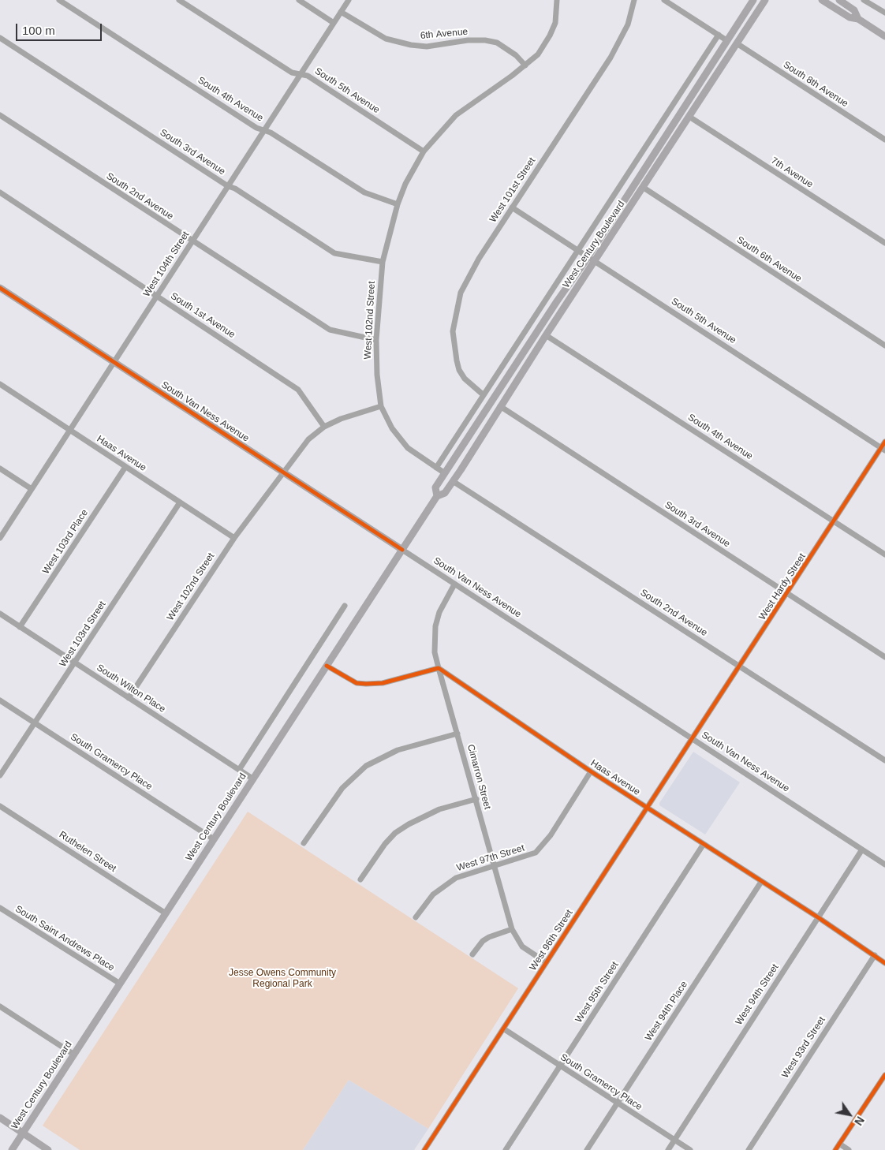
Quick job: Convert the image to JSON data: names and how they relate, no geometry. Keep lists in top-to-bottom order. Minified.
{"streets":{"main road":["West Century Boulevard","South Van Ness Avenue"],"street":["6th Avenue","South 8th Avenue","South 5th Avenue","South 4th Avenue","South 3rd Avenue","7th Avenue","West 101st Street","South 2nd Avenue","South 6th Avenue","West 104th Street","South 1st Avenue","West 102nd Street","Haas Avenue","West 103rd Place","West Hardy Street","West 103rd Street","South Wilton Place","South Gramercy Place","Cimarron Street","Ruthelen Street","West 97th Street","South Saint Andrews Place","West 96th Street","West 95th Street","West 94th Street","West 94th Place","West 93rd Street"]},"crossings":[["6th Avenue","West 104th Street"],["6th Avenue","West 102nd Street"],["South 8th Avenue","West Century Boulevard"],["South 5th Avenue","West 101st Street"],["South 5th Avenue","West Century Boulevard"],["South 5th Avenue","West 104th Street"],["South 5th Avenue","West 102nd Street"],["South 5th Avenue","West Hardy Street"],["South 4th Avenue","West Century Boulevard"],["South 4th Avenue","West 104th Street"],["South 4th Avenue","West 102nd Street"],["South 4th Avenue","West Hardy Street"],["South 3rd Avenue","West Century Boulevard"],["South 3rd Avenue","West 104th Street"],["South 3rd Avenue","West 102nd Street"],["South 3rd Avenue","West Hardy Street"],["7th Avenue","West Century Boulevard"],["West 101st Street","West Century Boulevard"],["South 2nd Avenue","West Century Boulevard"],["South 2nd Avenue","West 104th Street"],["South 2nd Avenue","West 102nd Street"],["South 2nd Avenue","West Hardy Street"],["West Century Boulevard","South 6th Avenue"],["West Century Boulevard","South Van Ness Avenue"],["West Century Boulevard","South Wilton Place"],["West Century Boulevard","South Gramercy Place"],["West Century Boulevard","Ruthelen Street"],["West Century Boulevard","South Saint Andrews Place"],["West 104th Street","South 1st Avenue"],["West 104th Street","South Van Ness Avenue"],["West 104th Street","Haas Avenue"],["South 1st Avenue","West 102nd Street"],["West 102nd Street","South Van Ness Avenue"],["West 102nd Street","Haas Avenue"],["West 102nd Street","South Wilton Place"],["South Van Ness Avenue","West Hardy Street"],["South Van Ness Avenue","Cimarron Street"],["South Van Ness Avenue","West 96th Street"],["South Van Ness Avenue","West 94th Street"],["Haas Avenue","West 103rd Place"],["Haas Avenue","West 103rd Street"],["Haas Avenue","Cimarron Street"],["Haas Avenue","West 97th Street"],["Haas Avenue","West 96th Street"],["Haas Avenue","West 95th Street"],["Haas Avenue","West 94th Street"],["Haas Avenue","West 94th Place"],["Haas Avenue","West 93rd Street"],["West 103rd Place","South Wilton Place"],["West Hardy Street","West 96th Street"],["West 103rd Street","South Wilton Place"],["West 103rd Street","South Gramercy Place"],["South Gramercy Place","West 96th Street"],["South Gramercy Place","West 95th Street"],["South Gramercy Place","West 94th Street"],["South Gramercy Place","West 94th Place"],["Cimarron Street","West 97th Street"],["Cimarron Street","West 96th Street"]],"parks":["Jesse Owens Community Regional Park"],"scale_bar":"100 m","north":"bottom right"}
